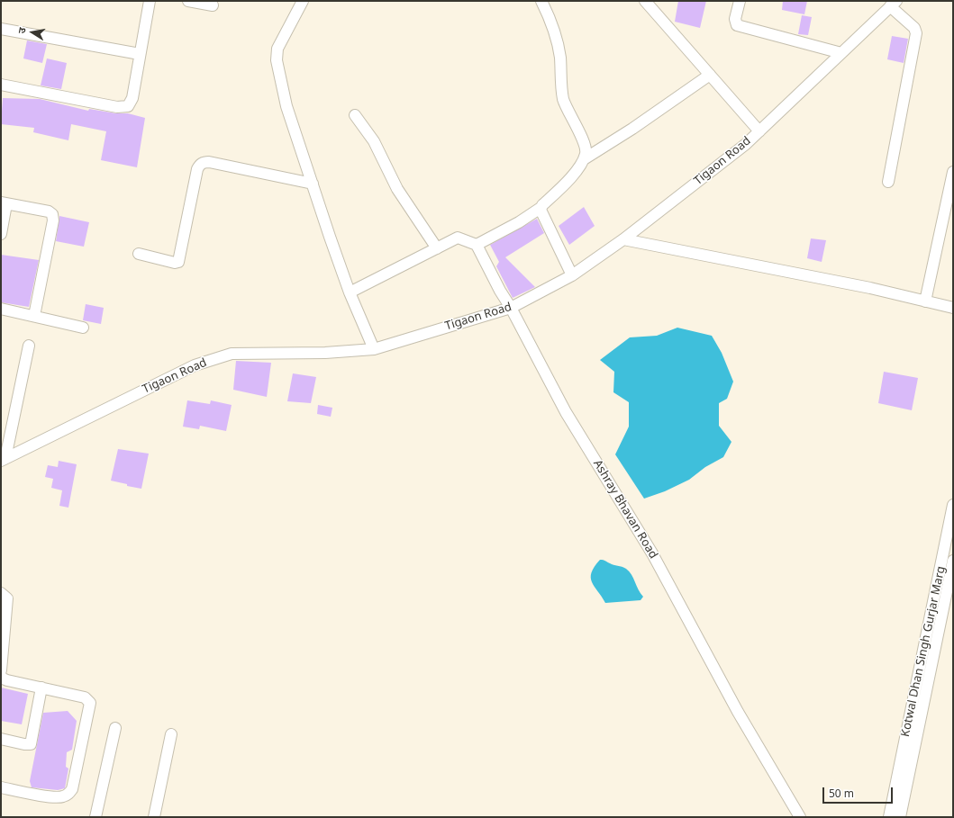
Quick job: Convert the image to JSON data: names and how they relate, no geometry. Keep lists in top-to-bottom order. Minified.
{"streets":{"street":["Tigaon Road","Ashray Bhavan Road","Kotwal Dhan Singh Gurjar Marg"]},"crossings":[["Tigaon Road","Ashray Bhavan Road"]],"scale_bar":"50 m","north":"left"}
